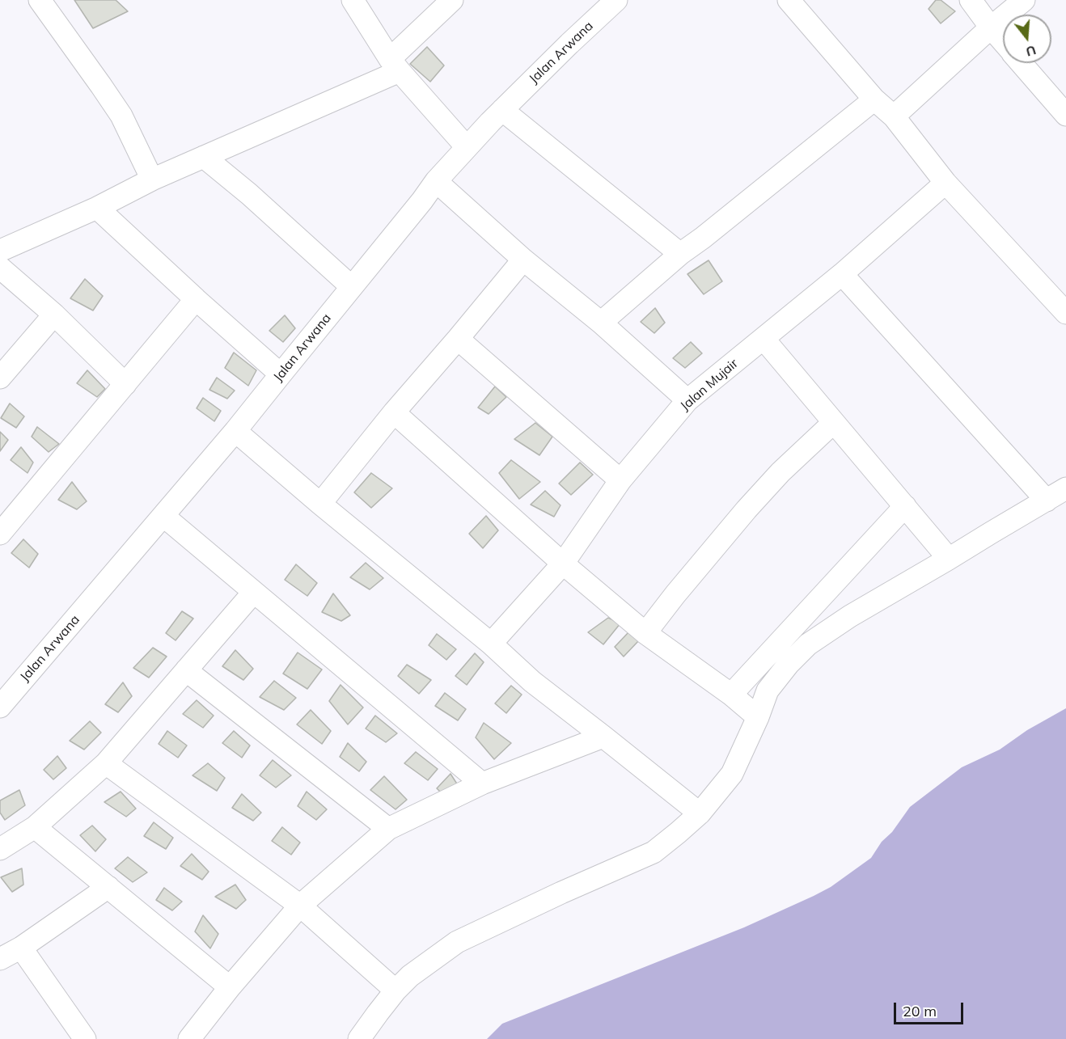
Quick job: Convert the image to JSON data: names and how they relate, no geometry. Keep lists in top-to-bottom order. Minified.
{"streets":{"street":["Jalan Arwana","Jalan Mujair"]},"scale_bar":"20 m","north":"bottom"}
